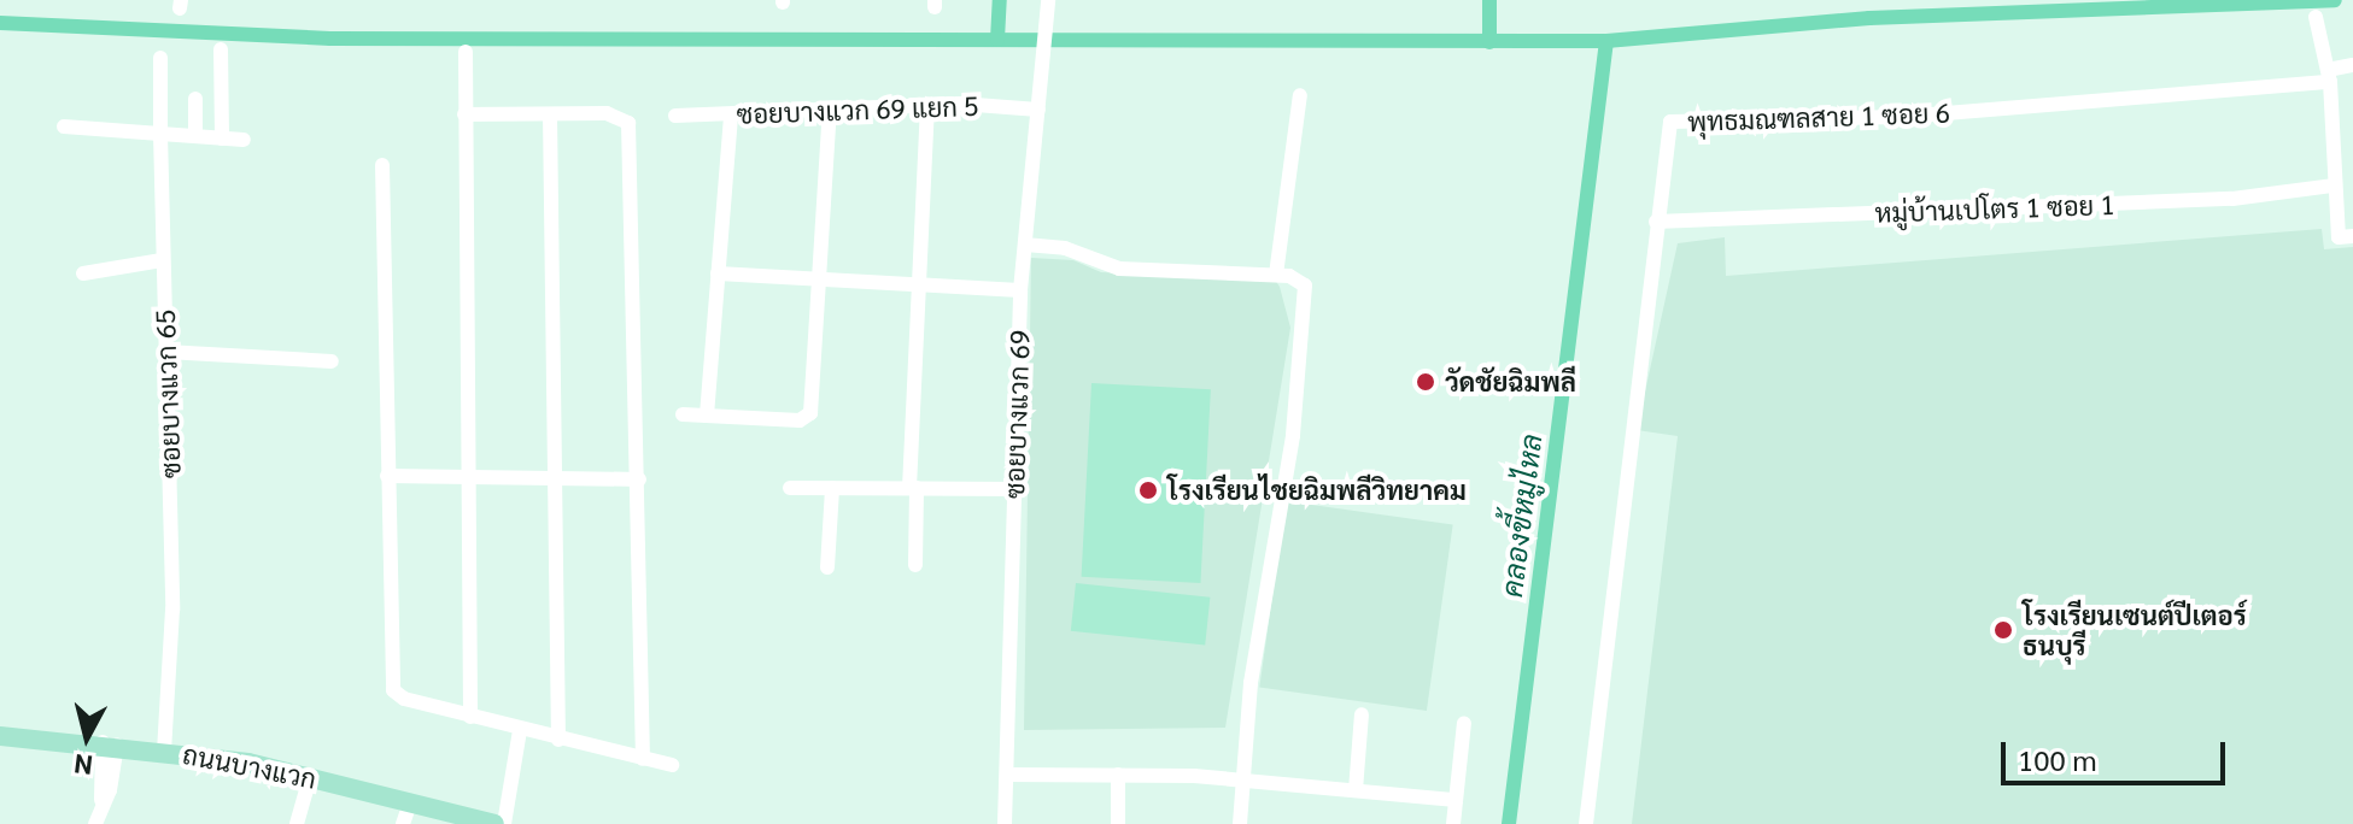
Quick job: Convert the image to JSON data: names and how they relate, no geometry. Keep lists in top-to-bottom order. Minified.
{"streets":{"main road":["ถนนบางแวก"],"street":["ซอยบางแวก 69 แยก 5","พุทธมณฑลสาย 1 ซอย 6","หมู่บ้านเปโตร 1 ซอย 1","ซอยบางแวก 65","ซอยบางแวก 69"]},"crossings":[["ซอยบางแวก 69 แยก 5","ซอยบางแวก 69"],["พุทธมณฑลสาย 1 ซอย 6","หมู่บ้านเปโตร 1 ซอย 1"],["ซอยบางแวก 65","ถนนบางแวก"]],"water":["คลองขี้หมูไหล"],"places":["วัดชัยฉิมพลี","โรงเรียนไชยฉิมพลีวิทยาคม","โรงเรียนเซนต์ปีเตอร์ ธนบุรี"],"scale_bar":"100 m","north":"bottom"}
